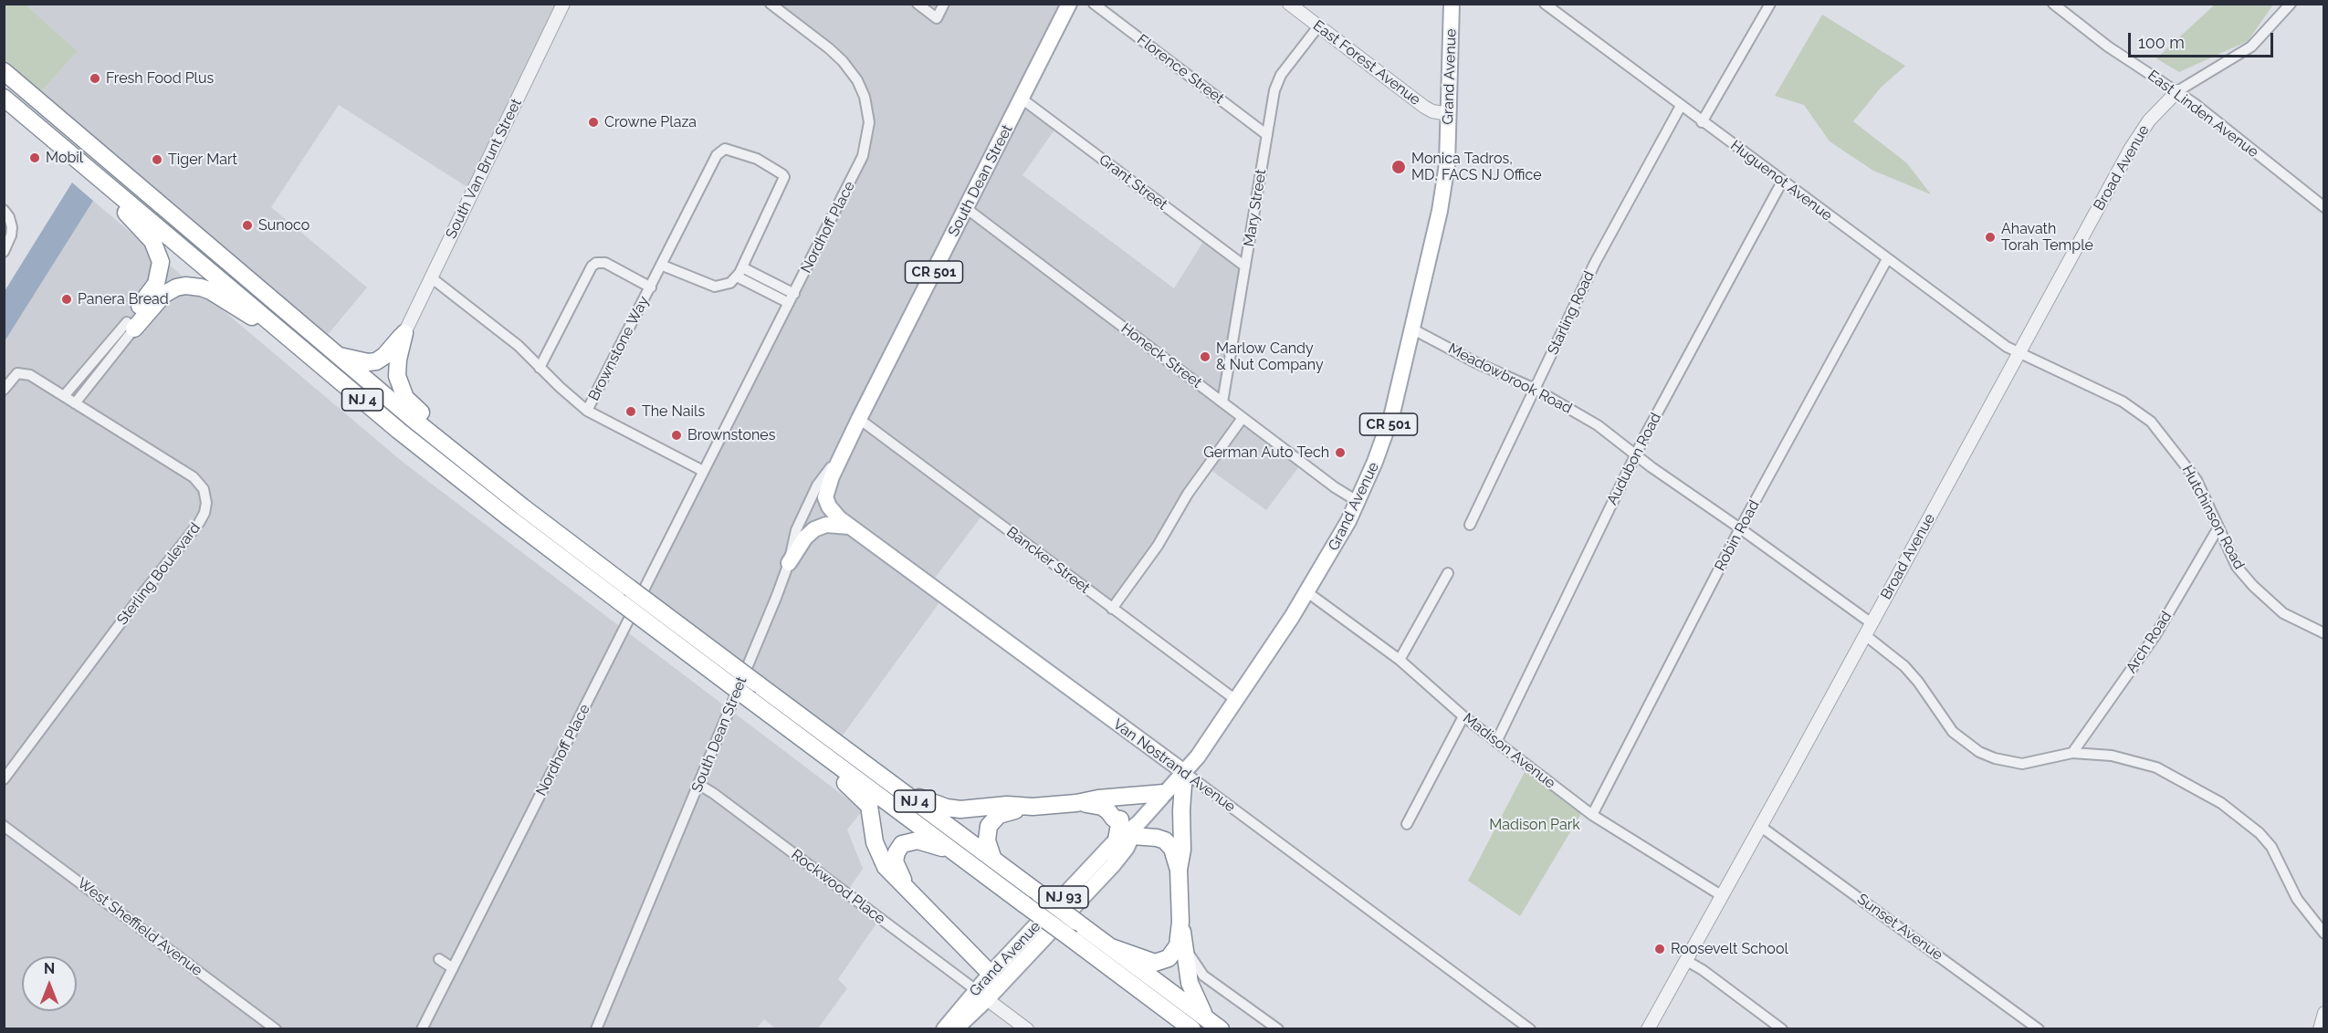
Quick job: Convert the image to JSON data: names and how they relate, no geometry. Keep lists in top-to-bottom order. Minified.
{"streets":{"highway":["NJ 4"],"main road":["Grand Avenue","South Dean Street","CR 501","Van Nostrand Avenue","NJ 93"],"street":["East Forest Avenue","Florence Street","East Linden Avenue","Broad Avenue","South Van Brunt Street","Huguenot Avenue","Grant Street","Mary Street","Nordhoff Place","Starling Road","Brownstone Way","Honeck Street","Meadowbrook Road","Audubon Road","Hutchinson Road","Robin Road","Bancker Street","Sterling Boulevard","Arch Road","Madison Avenue","Rockwood Place","West Sheffield Avenue","Sunset Avenue"]},"crossings":[["East Forest Avenue","Grand Avenue"],["East Forest Avenue","Mary Street"],["Florence Street","Mary Street"],["Grand Avenue","Honeck Street"],["Grand Avenue","Meadowbrook Road"],["Grand Avenue","Bancker Street"],["Grand Avenue","Madison Avenue"],["Grand Avenue","Van Nostrand Avenue"],["Grand Avenue","Rockwood Place"],["East Linden Avenue","Broad Avenue"],["Broad Avenue","Huguenot Avenue"],["Broad Avenue","Meadowbrook Road"],["Broad Avenue","Hutchinson Road"],["Broad Avenue","Madison Avenue"],["Broad Avenue","Sunset Avenue"],["South Dean Street","Grant Street"],["South Dean Street","Honeck Street"],["South Dean Street","Bancker Street"],["South Dean Street","Van Nostrand Avenue"],["South Dean Street","Rockwood Place"],["Huguenot Avenue","Starling Road"],["Huguenot Avenue","Audubon Road"],["Huguenot Avenue","Hutchinson Road"],["Huguenot Avenue","Robin Road"],["Grant Street","Mary Street"],["Mary Street","Honeck Street"],["Starling Road","Meadowbrook Road"],["Meadowbrook Road","Audubon Road"],["Meadowbrook Road","Robin Road"],["Audubon Road","Madison Avenue"],["Hutchinson Road","Arch Road"],["Robin Road","Madison Avenue"]],"parks":["Madison Park"],"places":["Fresh Food Plus","Crowne Plaza","Mobil","Tiger Mart","Monica Tadros, MD, FACS NJ Office","Sunoco","Ahavath Torah Temple","Panera Bread","Marlow Candy & Nut Company","The Nails","Brownstones","German Auto Tech","Roosevelt School"],"scale_bar":"100 m","north":"top"}
